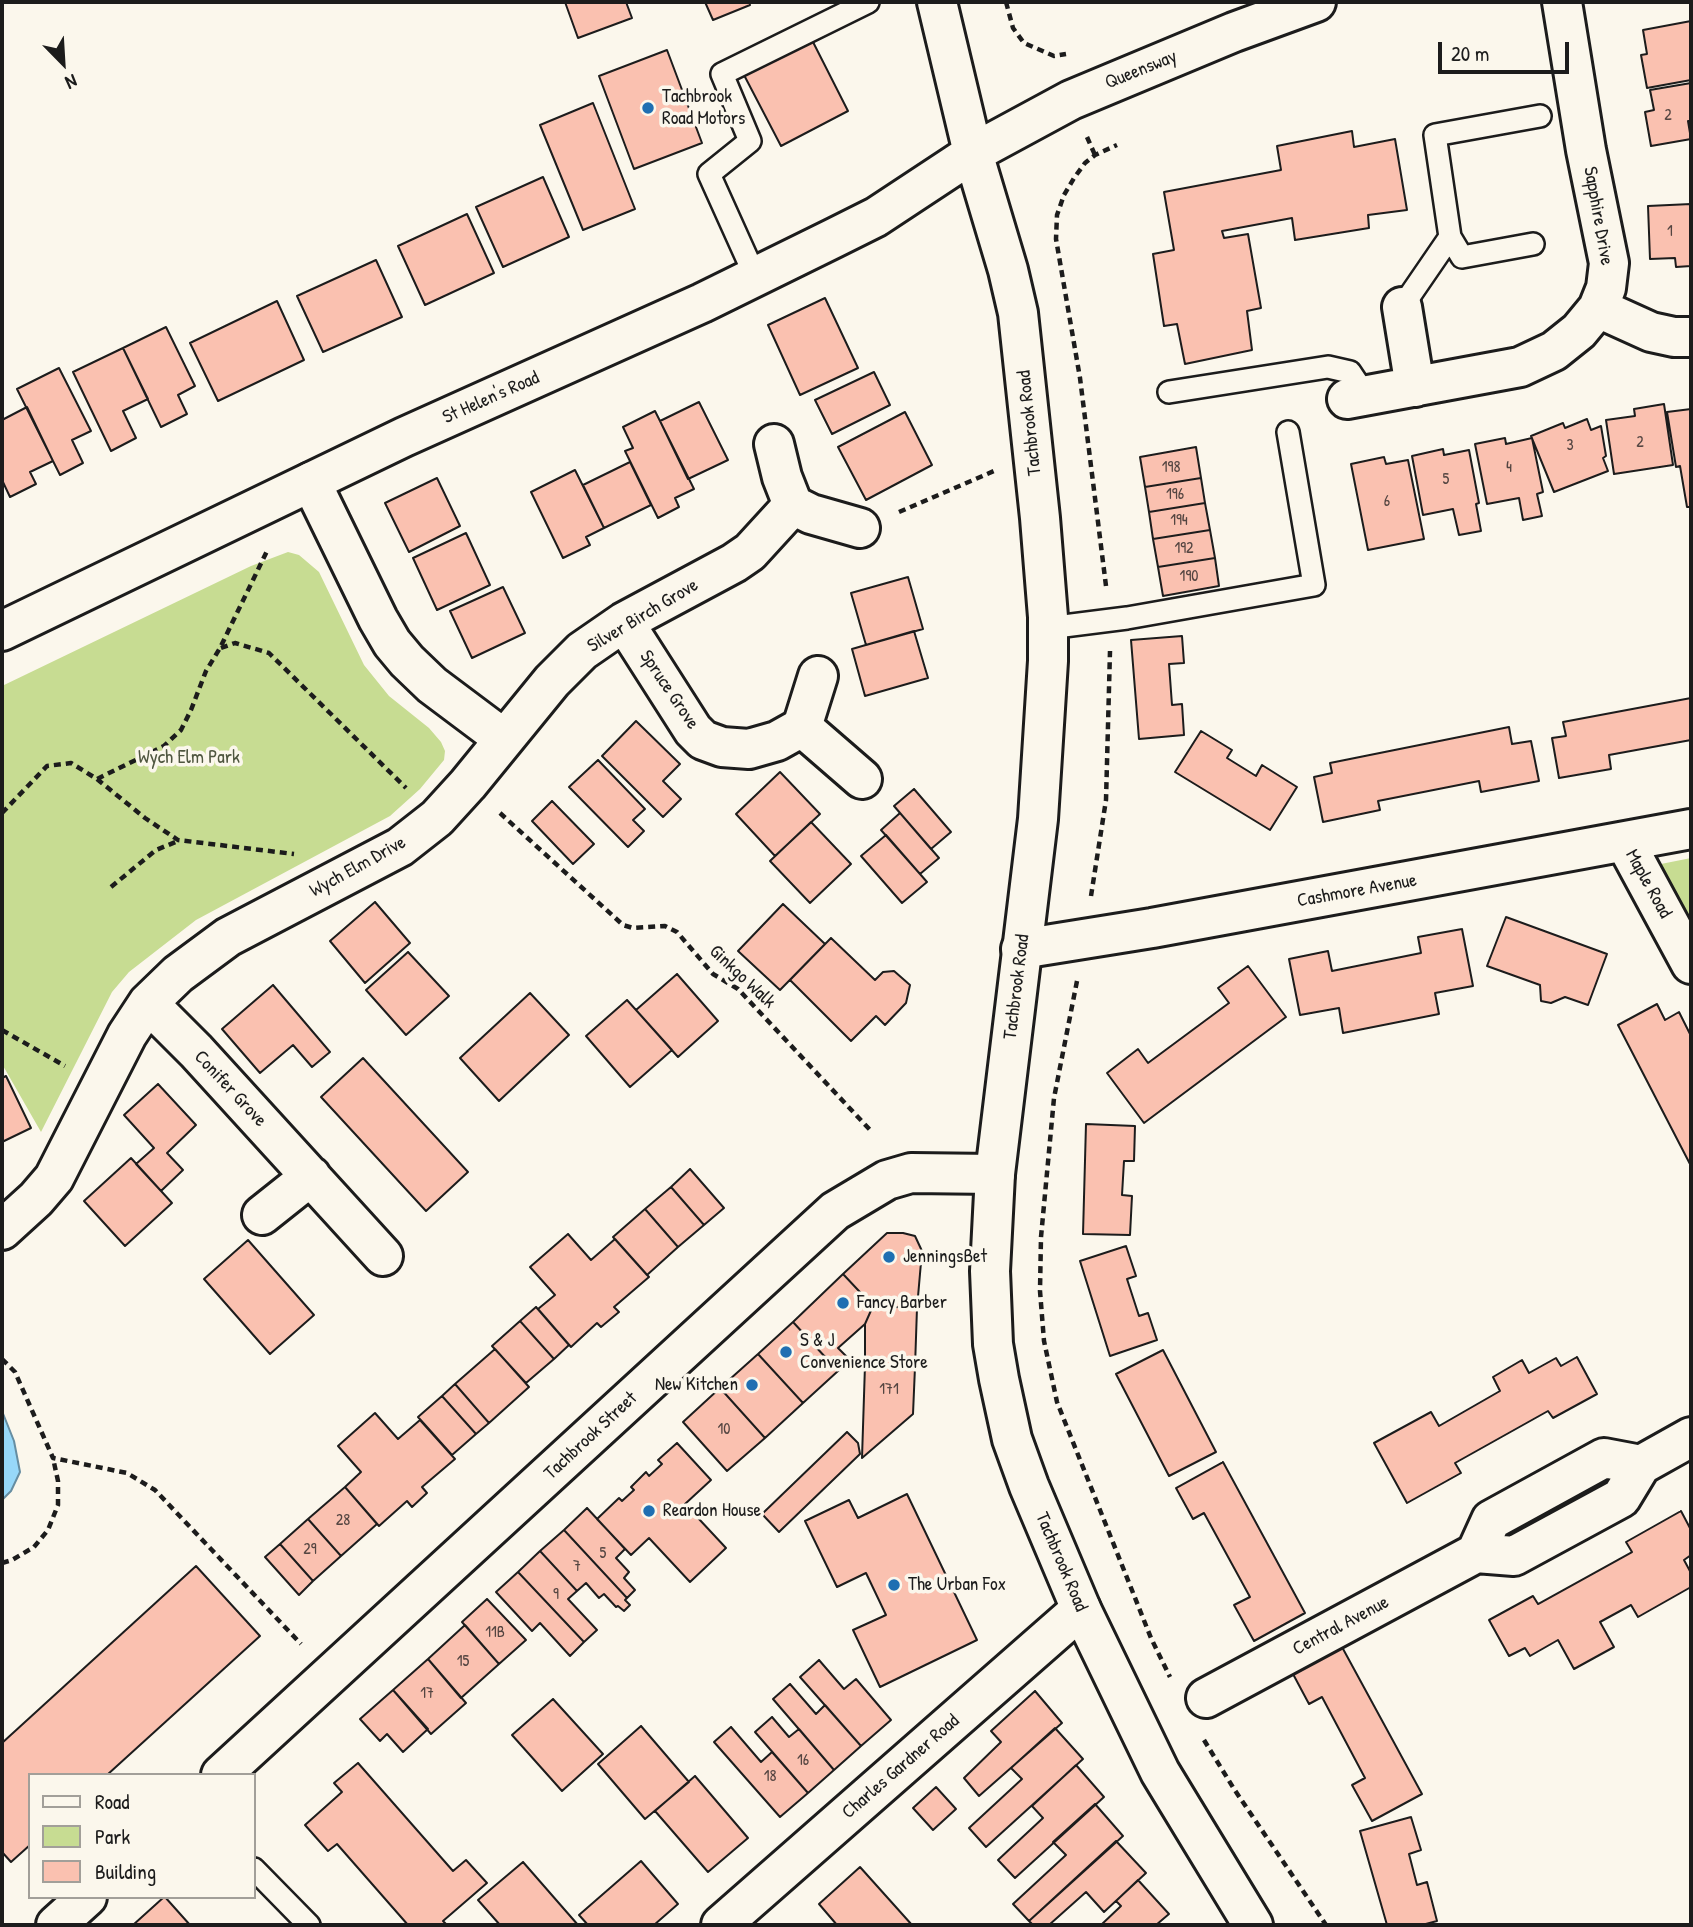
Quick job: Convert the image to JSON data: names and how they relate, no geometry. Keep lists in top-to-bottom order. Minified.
{"streets":{"street":["Queensway","Sapphire Drive","St Helen's Road","Tachbrook Road","Silver Birch Grove","Spruce Grove","Wych Elm Drive","Maple Road","Cashmore Avenue","Conifer Grove","Tachbrook Street","Central Avenue","Charles Gardner Road"],"path":["Ginkgo Walk"]},"crossings":[["Queensway","St Helen's Road"],["Queensway","Tachbrook Road"],["St Helen's Road","Tachbrook Road"],["Tachbrook Road","Cashmore Avenue"],["Tachbrook Road","Tachbrook Street"],["Tachbrook Road","Charles Gardner Road"],["Silver Birch Grove","Spruce Grove"],["Silver Birch Grove","Wych Elm Drive"],["Wych Elm Drive","Conifer Grove"],["Maple Road","Cashmore Avenue"]],"parks":["Wych Elm Park"],"places":["Tachbrook Road Motors","JenningsBet","Fancy Barber","S & J Convenience Store","New Kitchen","Reardon House","The Urban Fox"],"house_numbers":["2","1","2","3","198","4","5","196","6","194","192","190","171","10","28","29","5","7","9","11B","15","17","16","18"],"legend":["Road","Park","Building"],"scale_bar":"20 m","north":"bottom right"}
